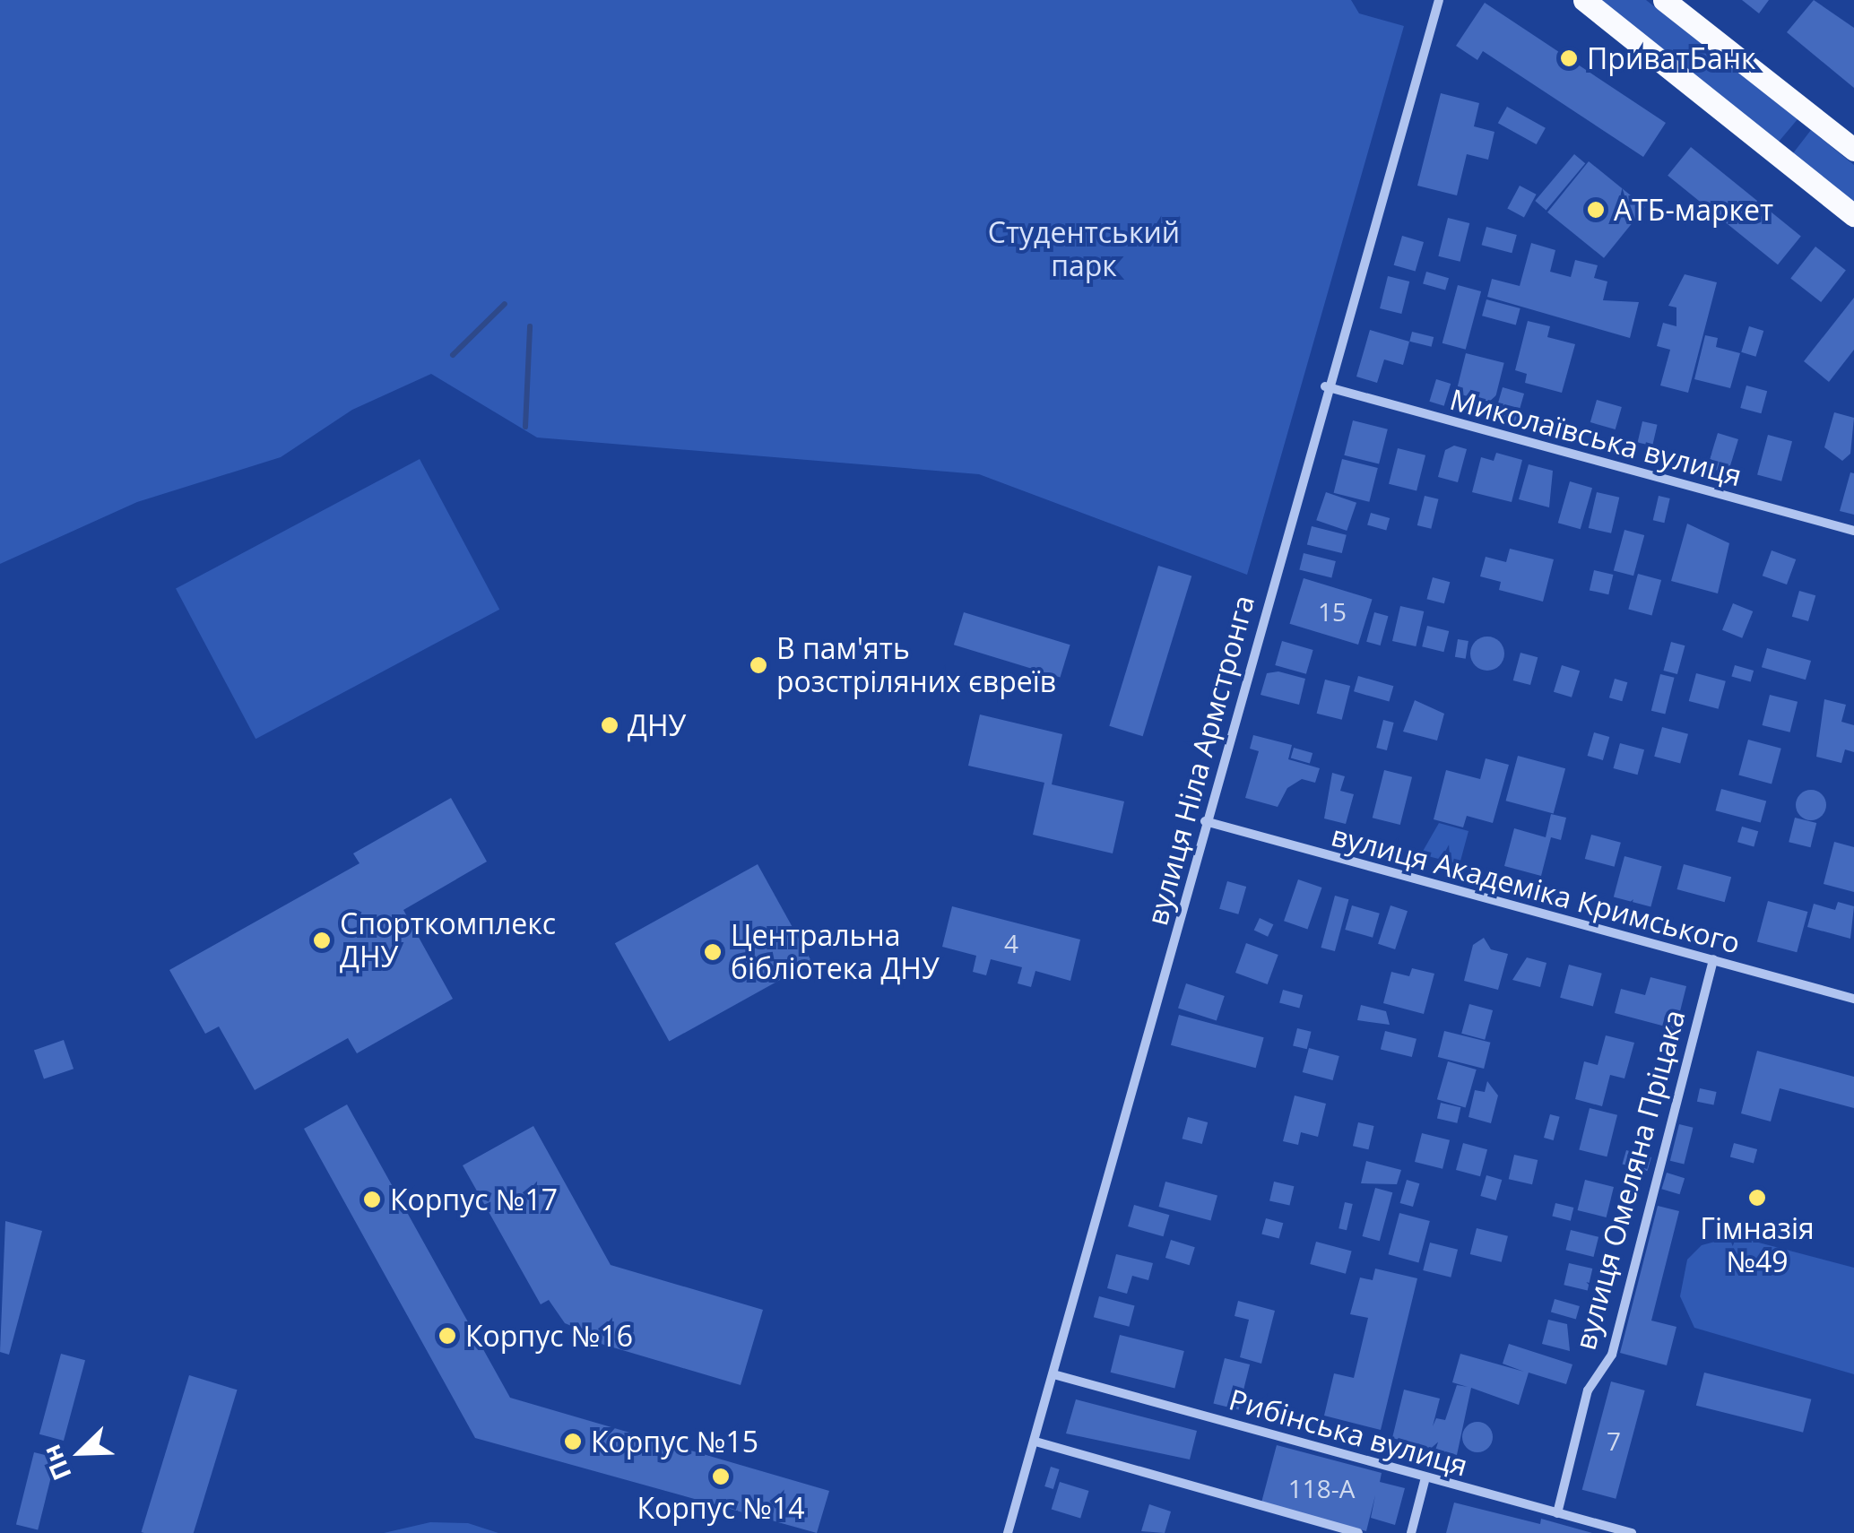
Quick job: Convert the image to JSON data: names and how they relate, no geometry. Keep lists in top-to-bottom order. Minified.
{"streets":{"street":["Миколаївська вулиця","вулиця Ніла Армстронга","вулиця Академіка Кримського","вулиця Омеляна Пріцака","Рибінська вулиця"]},"crossings":[["Миколаївська вулиця","вулиця Ніла Армстронга"],["вулиця Ніла Армстронга","вулиця Академіка Кримського"],["вулиця Ніла Армстронга","Рибінська вулиця"],["вулиця Академіка Кримського","вулиця Омеляна Пріцака"],["вулиця Омеляна Пріцака","Рибінська вулиця"]],"parks":["Студентський парк"],"places":["ПриватБанк","АТБ-маркет","В пам'ять розстріляних євреїв","ДНУ","Спорткомплекс ДНУ","Центральна бібліотека ДНУ","Гімназія №49","Корпус №17","Корпус №16","Корпус №15","Корпус №14"],"house_numbers":["15","4","7","118-А"],"north":"bottom left"}
